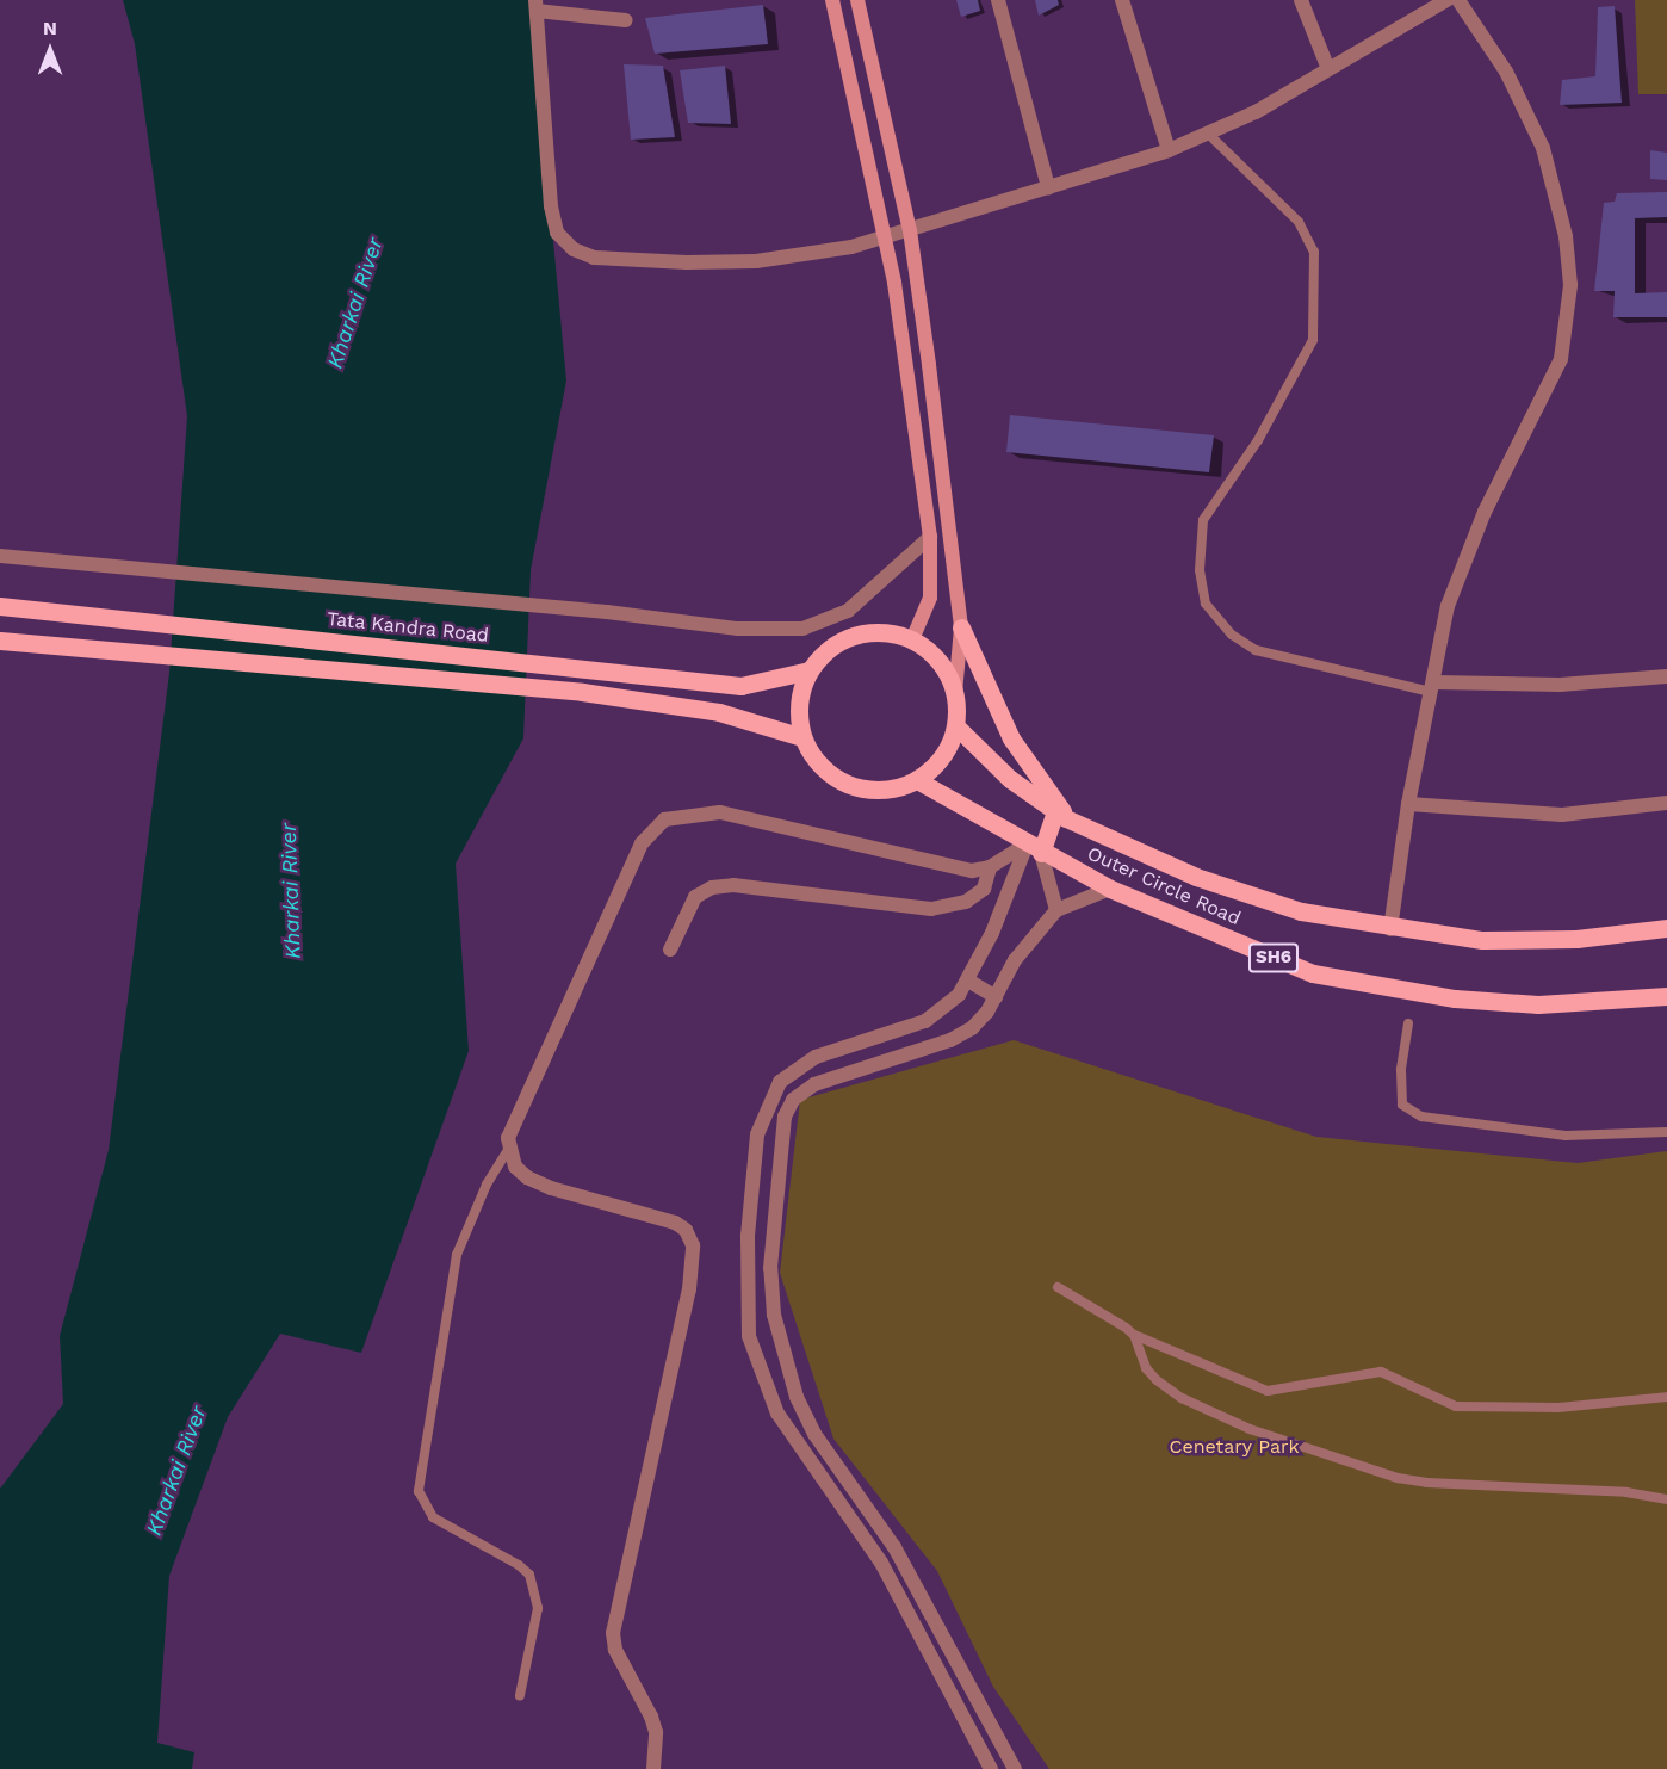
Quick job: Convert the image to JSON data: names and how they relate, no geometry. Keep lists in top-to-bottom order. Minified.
{"streets":{"main road":["Tata Kandra Road","Outer Circle Road","SH6"]},"crossings":[["Tata Kandra Road","Outer Circle Road"]],"water":["Kharkai River"],"parks":["Cenetary Park"],"north":"top"}
